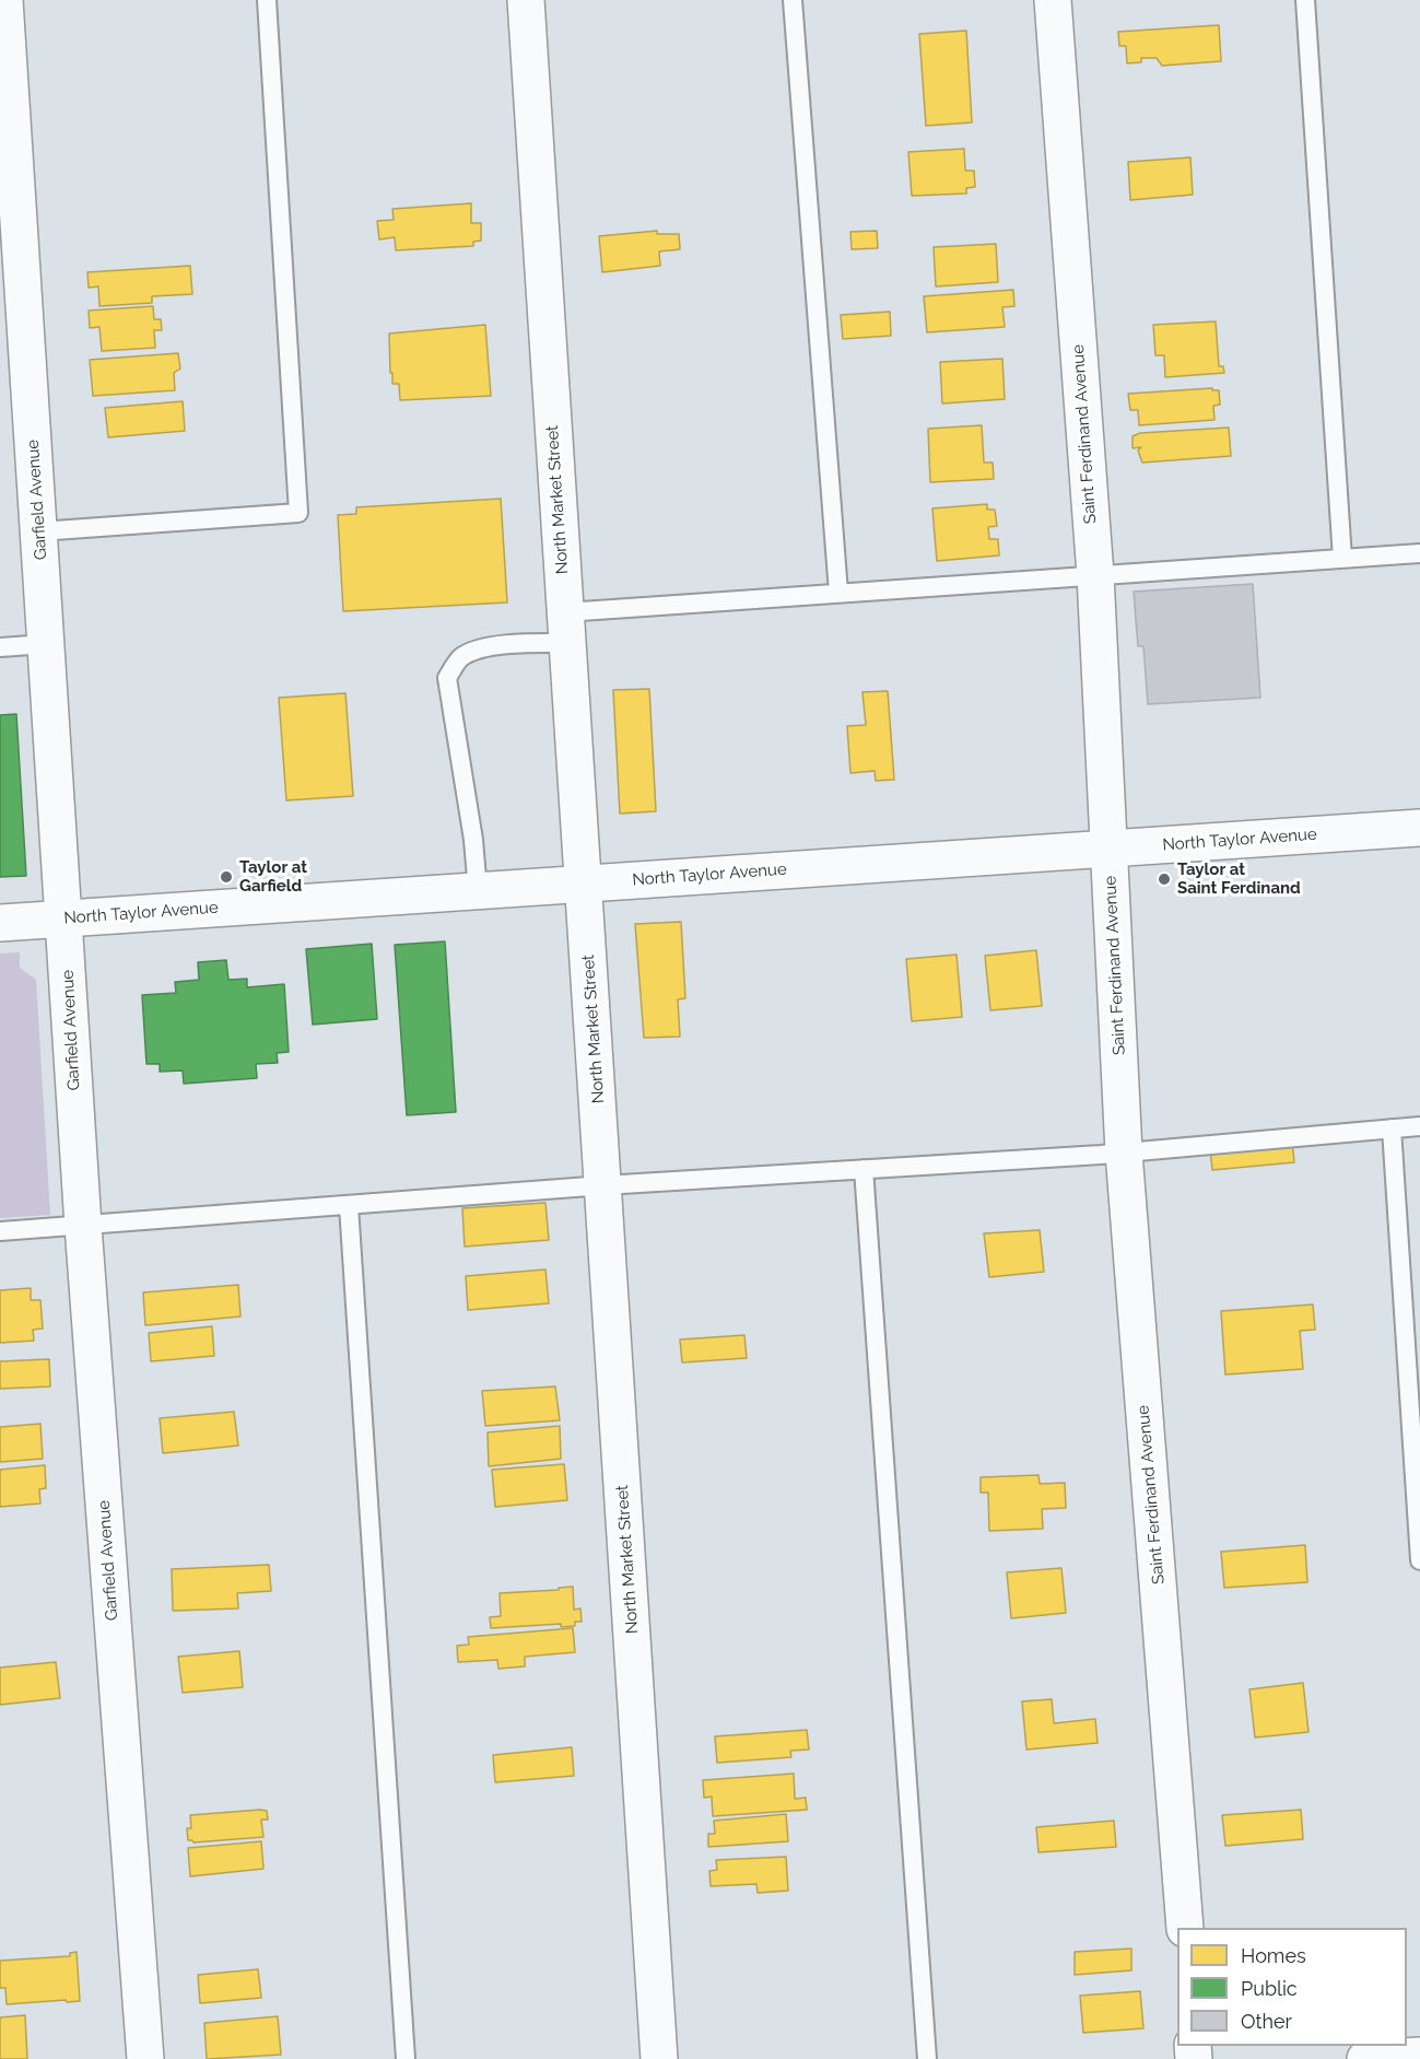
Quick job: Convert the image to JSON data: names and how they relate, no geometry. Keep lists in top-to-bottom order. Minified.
{"streets":{"street":["Saint Ferdinand Avenue","Garfield Avenue","North Market Street","North Taylor Avenue"]},"crossings":[["Saint Ferdinand Avenue","North Taylor Avenue"],["Garfield Avenue","North Taylor Avenue"],["North Market Street","North Taylor Avenue"]],"places":["Taylor at Garfield","Taylor at Saint Ferdinand"],"legend":["Homes","Public","Other"]}
